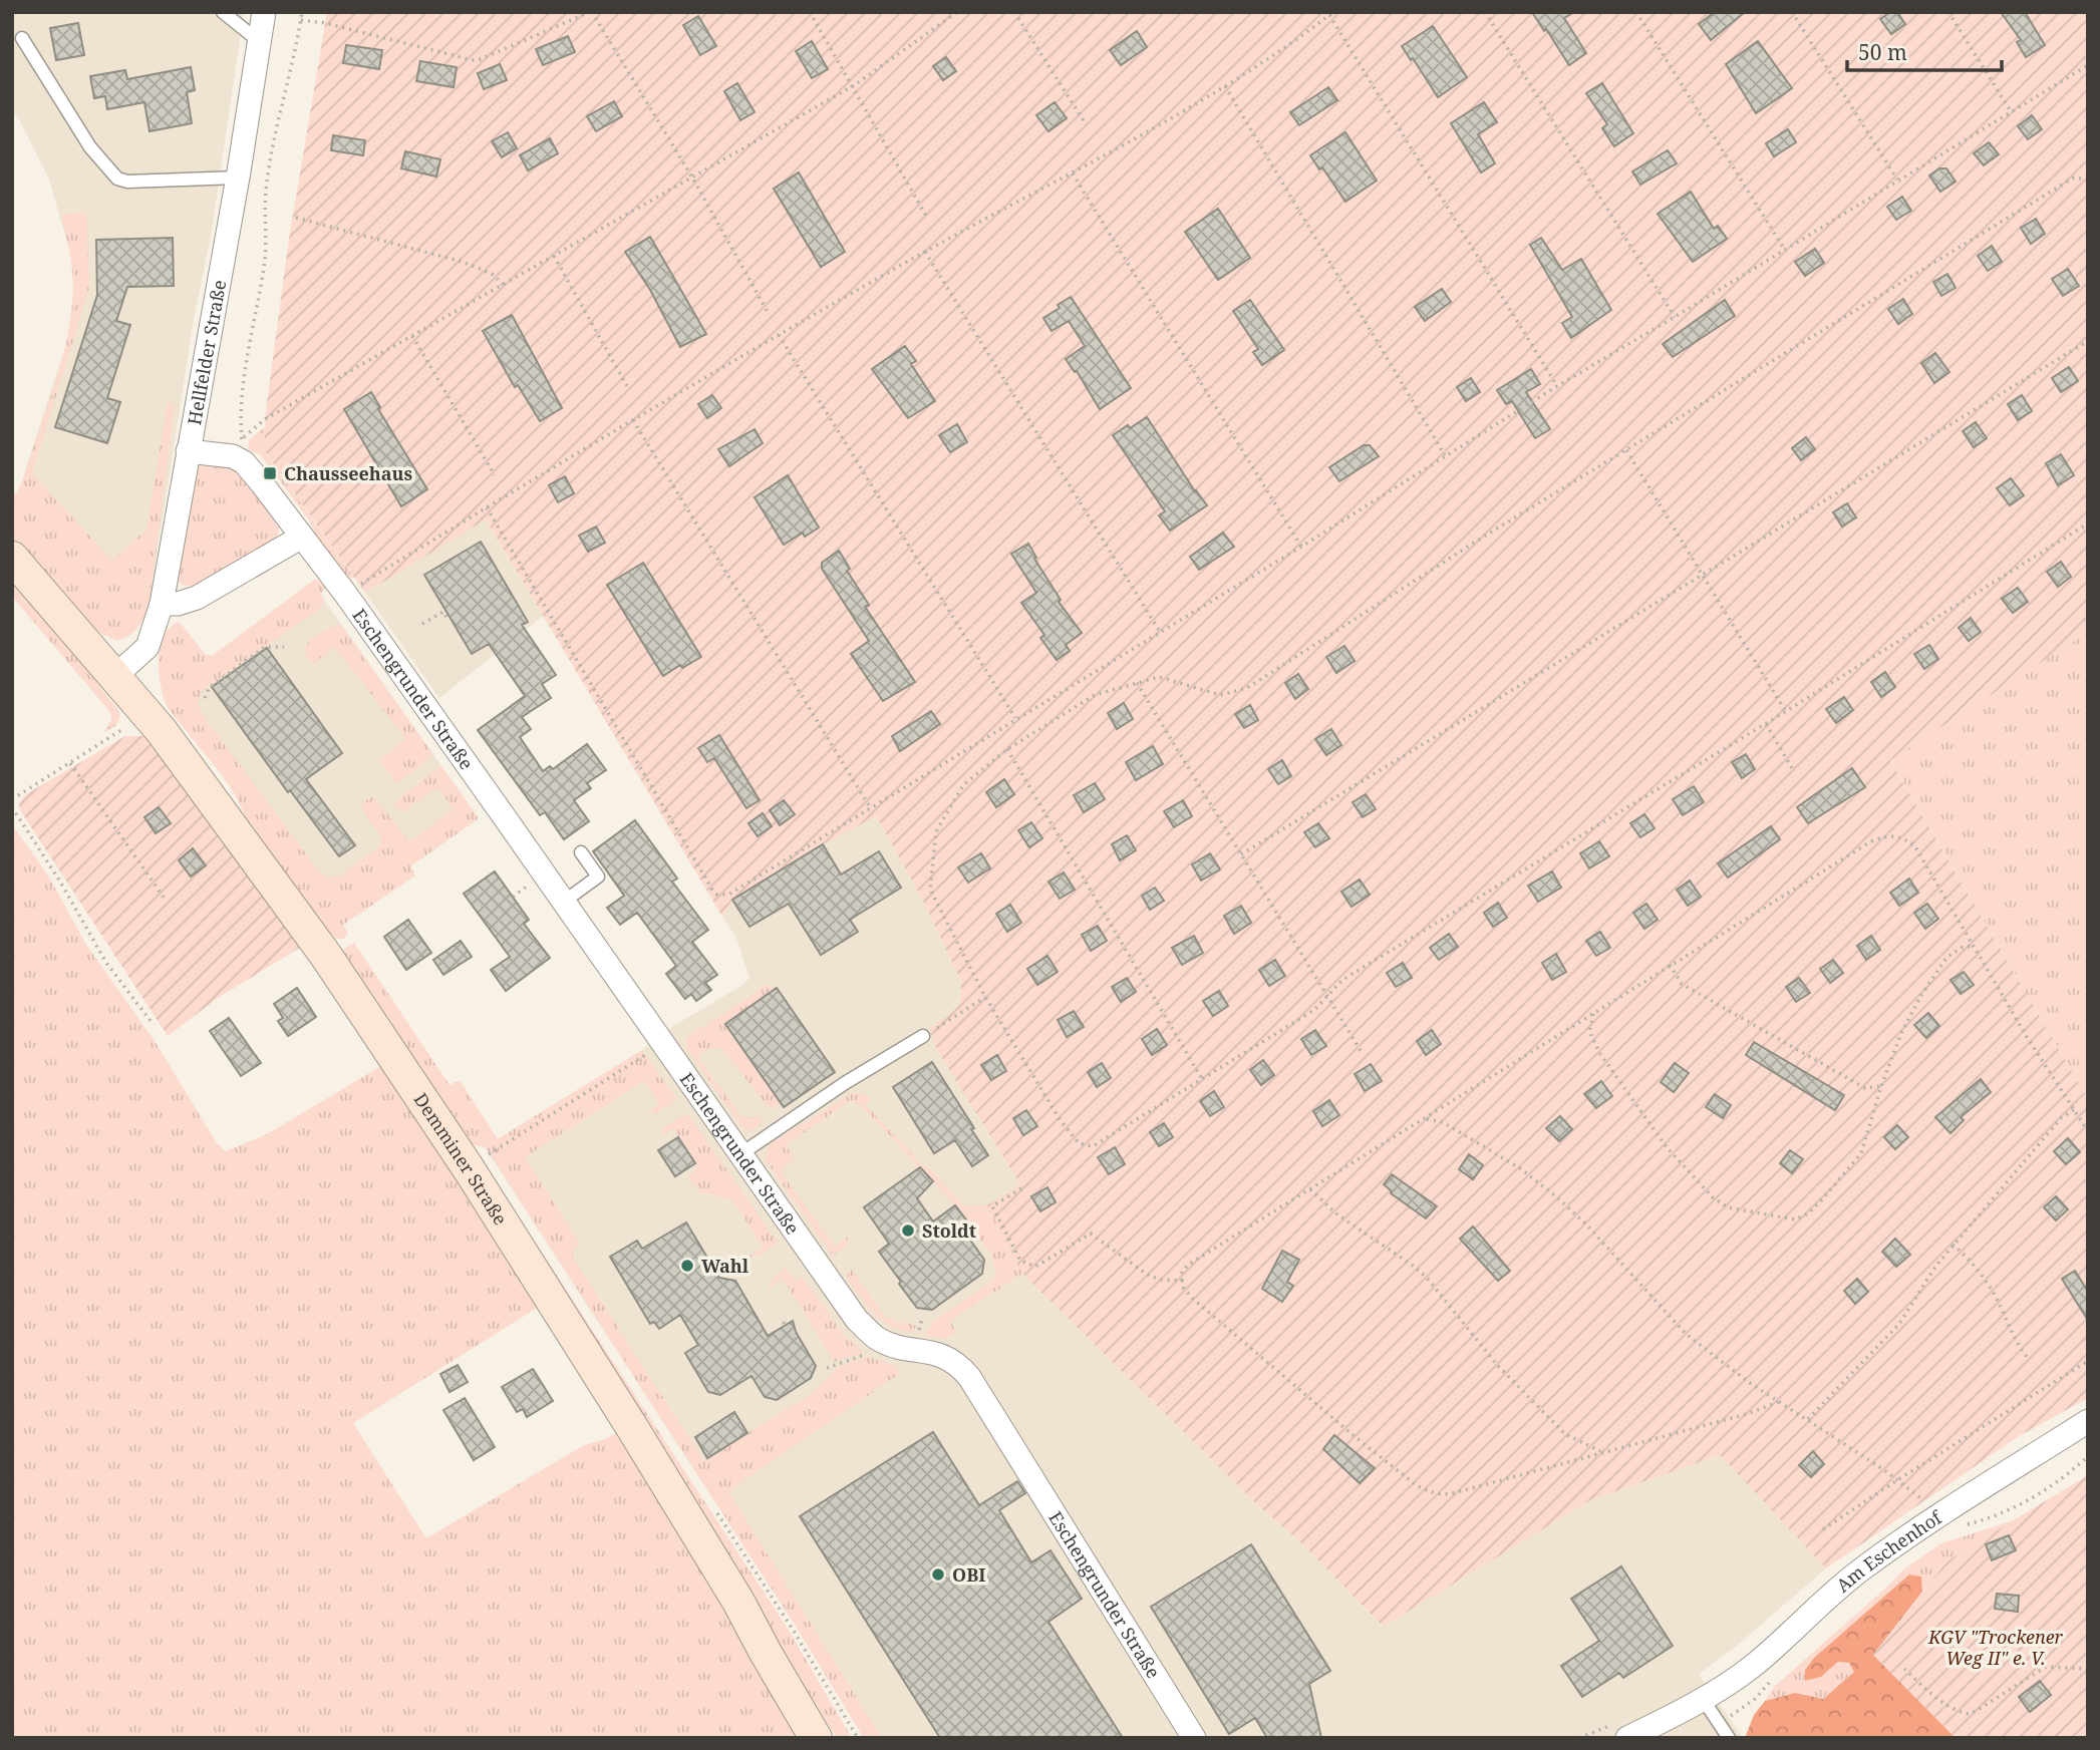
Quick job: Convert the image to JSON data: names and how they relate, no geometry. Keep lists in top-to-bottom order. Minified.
{"streets":{"main road":["Demminer Straße"],"street":["Hellfelder Straße","Eschengrunder Straße","Am Eschenhof"]},"crossings":[["Hellfelder Straße","Demminer Straße"]],"parks":["KGV \"Trockener Weg II\" e. V."],"places":{"transit":["Chausseehaus"],"other":["Stoldt","Wahl","OBI"]},"scale_bar":"50 m"}
